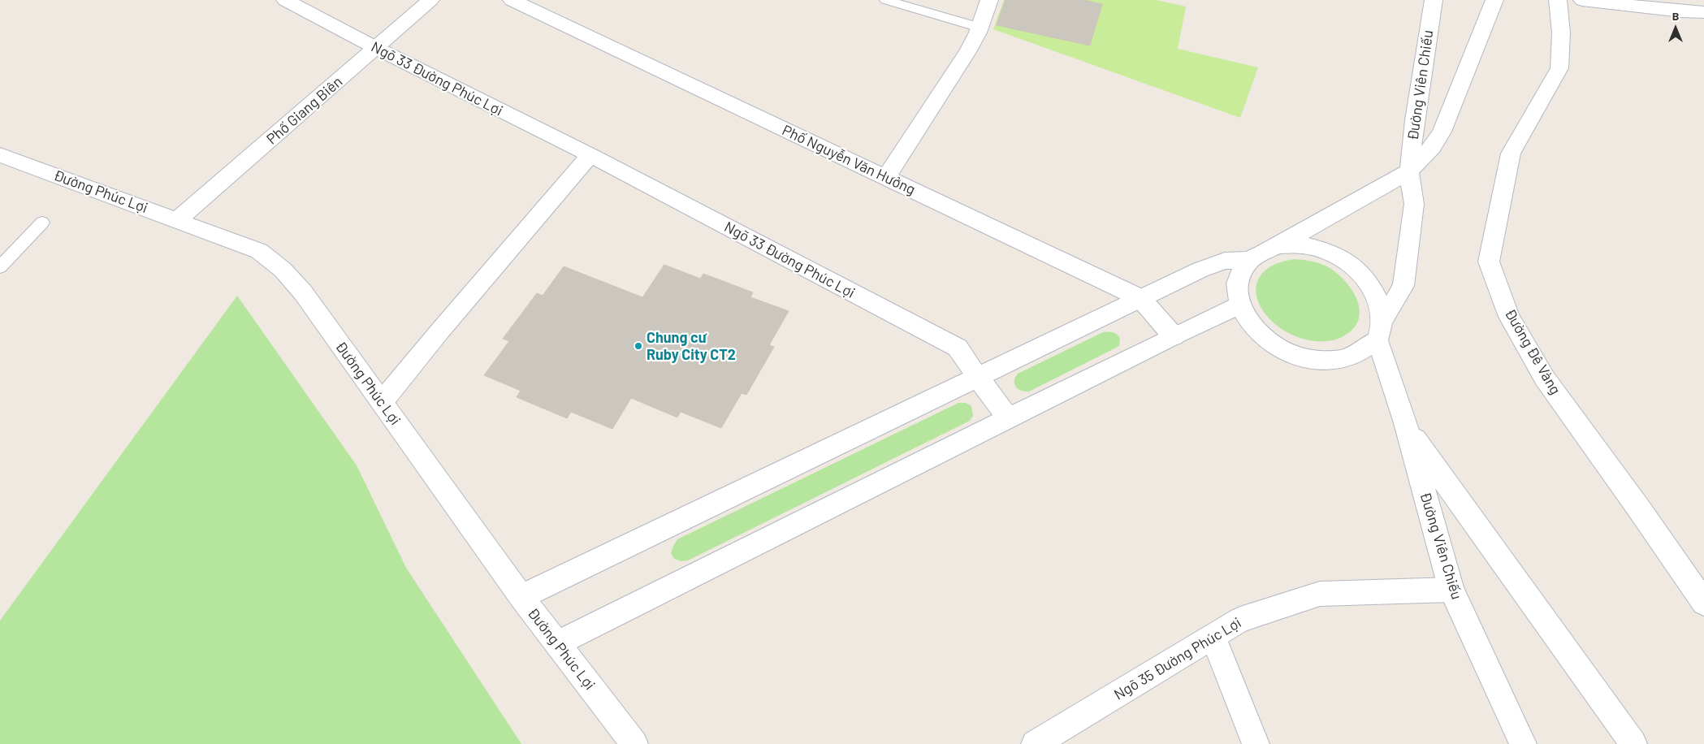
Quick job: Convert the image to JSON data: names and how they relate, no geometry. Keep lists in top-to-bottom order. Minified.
{"streets":{"street":["Ngõ 33 Đường Phúc Lợi","Đường Viên Chiếu","Phố Giang Biên","Phố Nguyễn Văn Hưởng","Đường Phúc Lợi","Đường Đê Vàng","Ngõ 35 Đường Phúc Lợi"]},"crossings":[["Ngõ 33 Đường Phúc Lợi","Phố Giang Biên"],["Đường Viên Chiếu","Ngõ 35 Đường Phúc Lợi"],["Phố Giang Biên","Đường Phúc Lợi"]],"places":["Chung cư Ruby City CT2"],"north":"top"}
